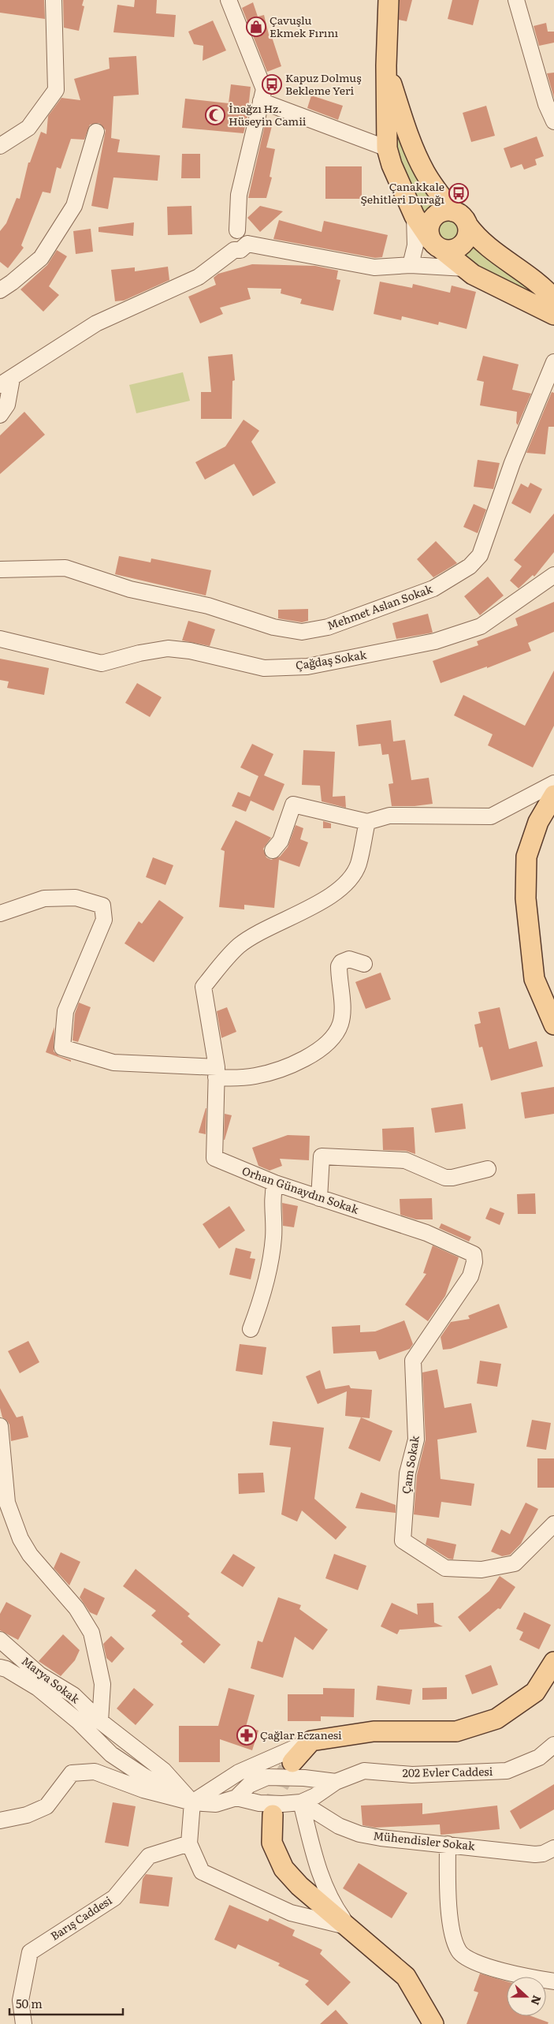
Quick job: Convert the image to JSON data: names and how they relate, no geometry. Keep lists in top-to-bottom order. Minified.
{"streets":{"street":["Mehmet Aslan Sokak","Çağdaş Sokak","Orhan Günaydın Sokak","Çam Sokak","Marya Sokak","202 Evler Caddesi","Mühendisler Sokak","Barış Caddesi"]},"crossings":[["Orhan Günaydın Sokak","Çam Sokak"],["Marya Sokak","202 Evler Caddesi"],["202 Evler Caddesi","Mühendisler Sokak"]],"places":{"shop":["Çavuşlu Ekmek Fırını"],"bus stop":["Kapuz Dolmuş Bekleme Yeri","Çanakkale Şehitleri Durağı"],"mosque":["İnağzı Hz. Hüseyin Camii"],"pharmacy":["Çağlar Eczanesi"]},"scale_bar":"50 m","north":"right"}
